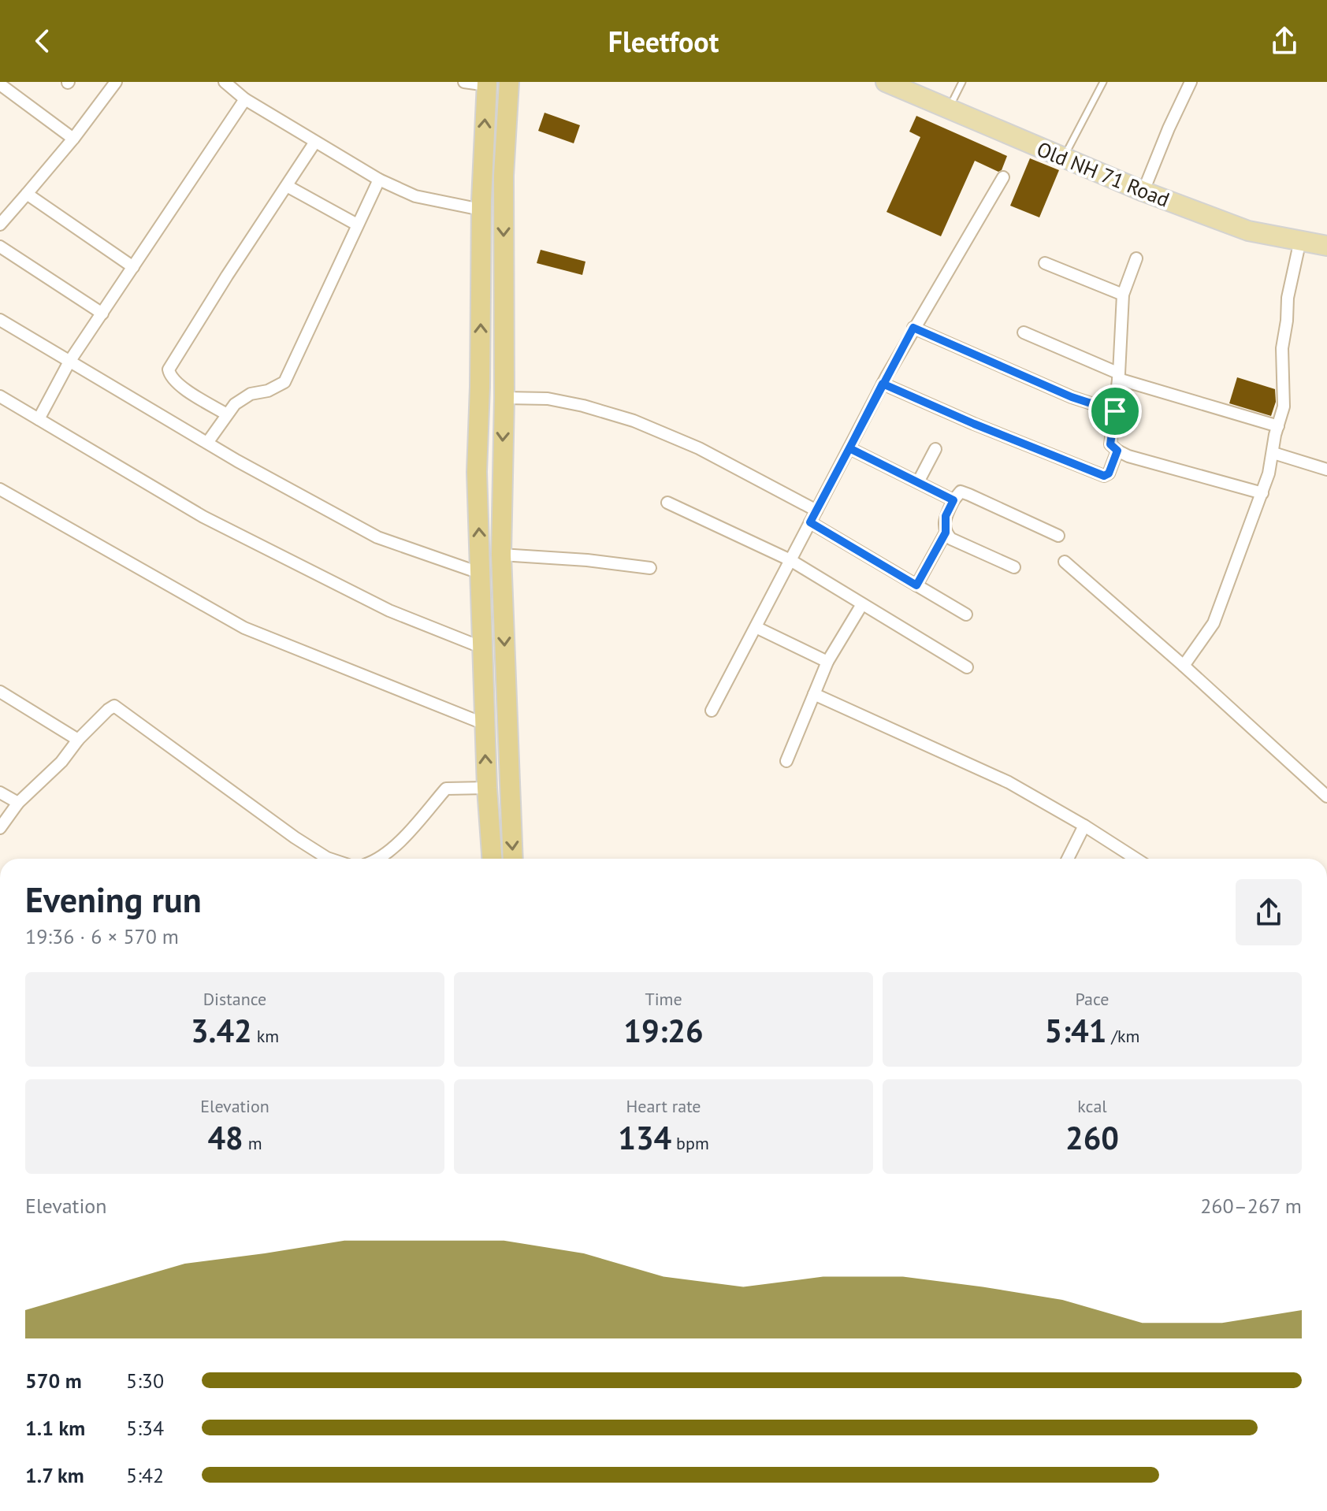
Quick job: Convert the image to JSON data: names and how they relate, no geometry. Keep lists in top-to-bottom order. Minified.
{"streets":{"main road":["Old NH 71 Road"]},"page":{"header":"Fleetfoot","heading":["Evening run","19:36 · 6 × 570 m"],"stats":[["Distance","3.42 km"],["Time","19:26"],["Pace","5:41 /km"],["Elevation","48 m"],["Heart rate","134 bpm"],["kcal","260"]],"chart":["Elevation","260–267 m"],"list":[{"name":"570 m","note":"5:30"},{"name":"1.1 km","note":"5:34"},{"name":"1.7 km","note":"5:42"}]}}
